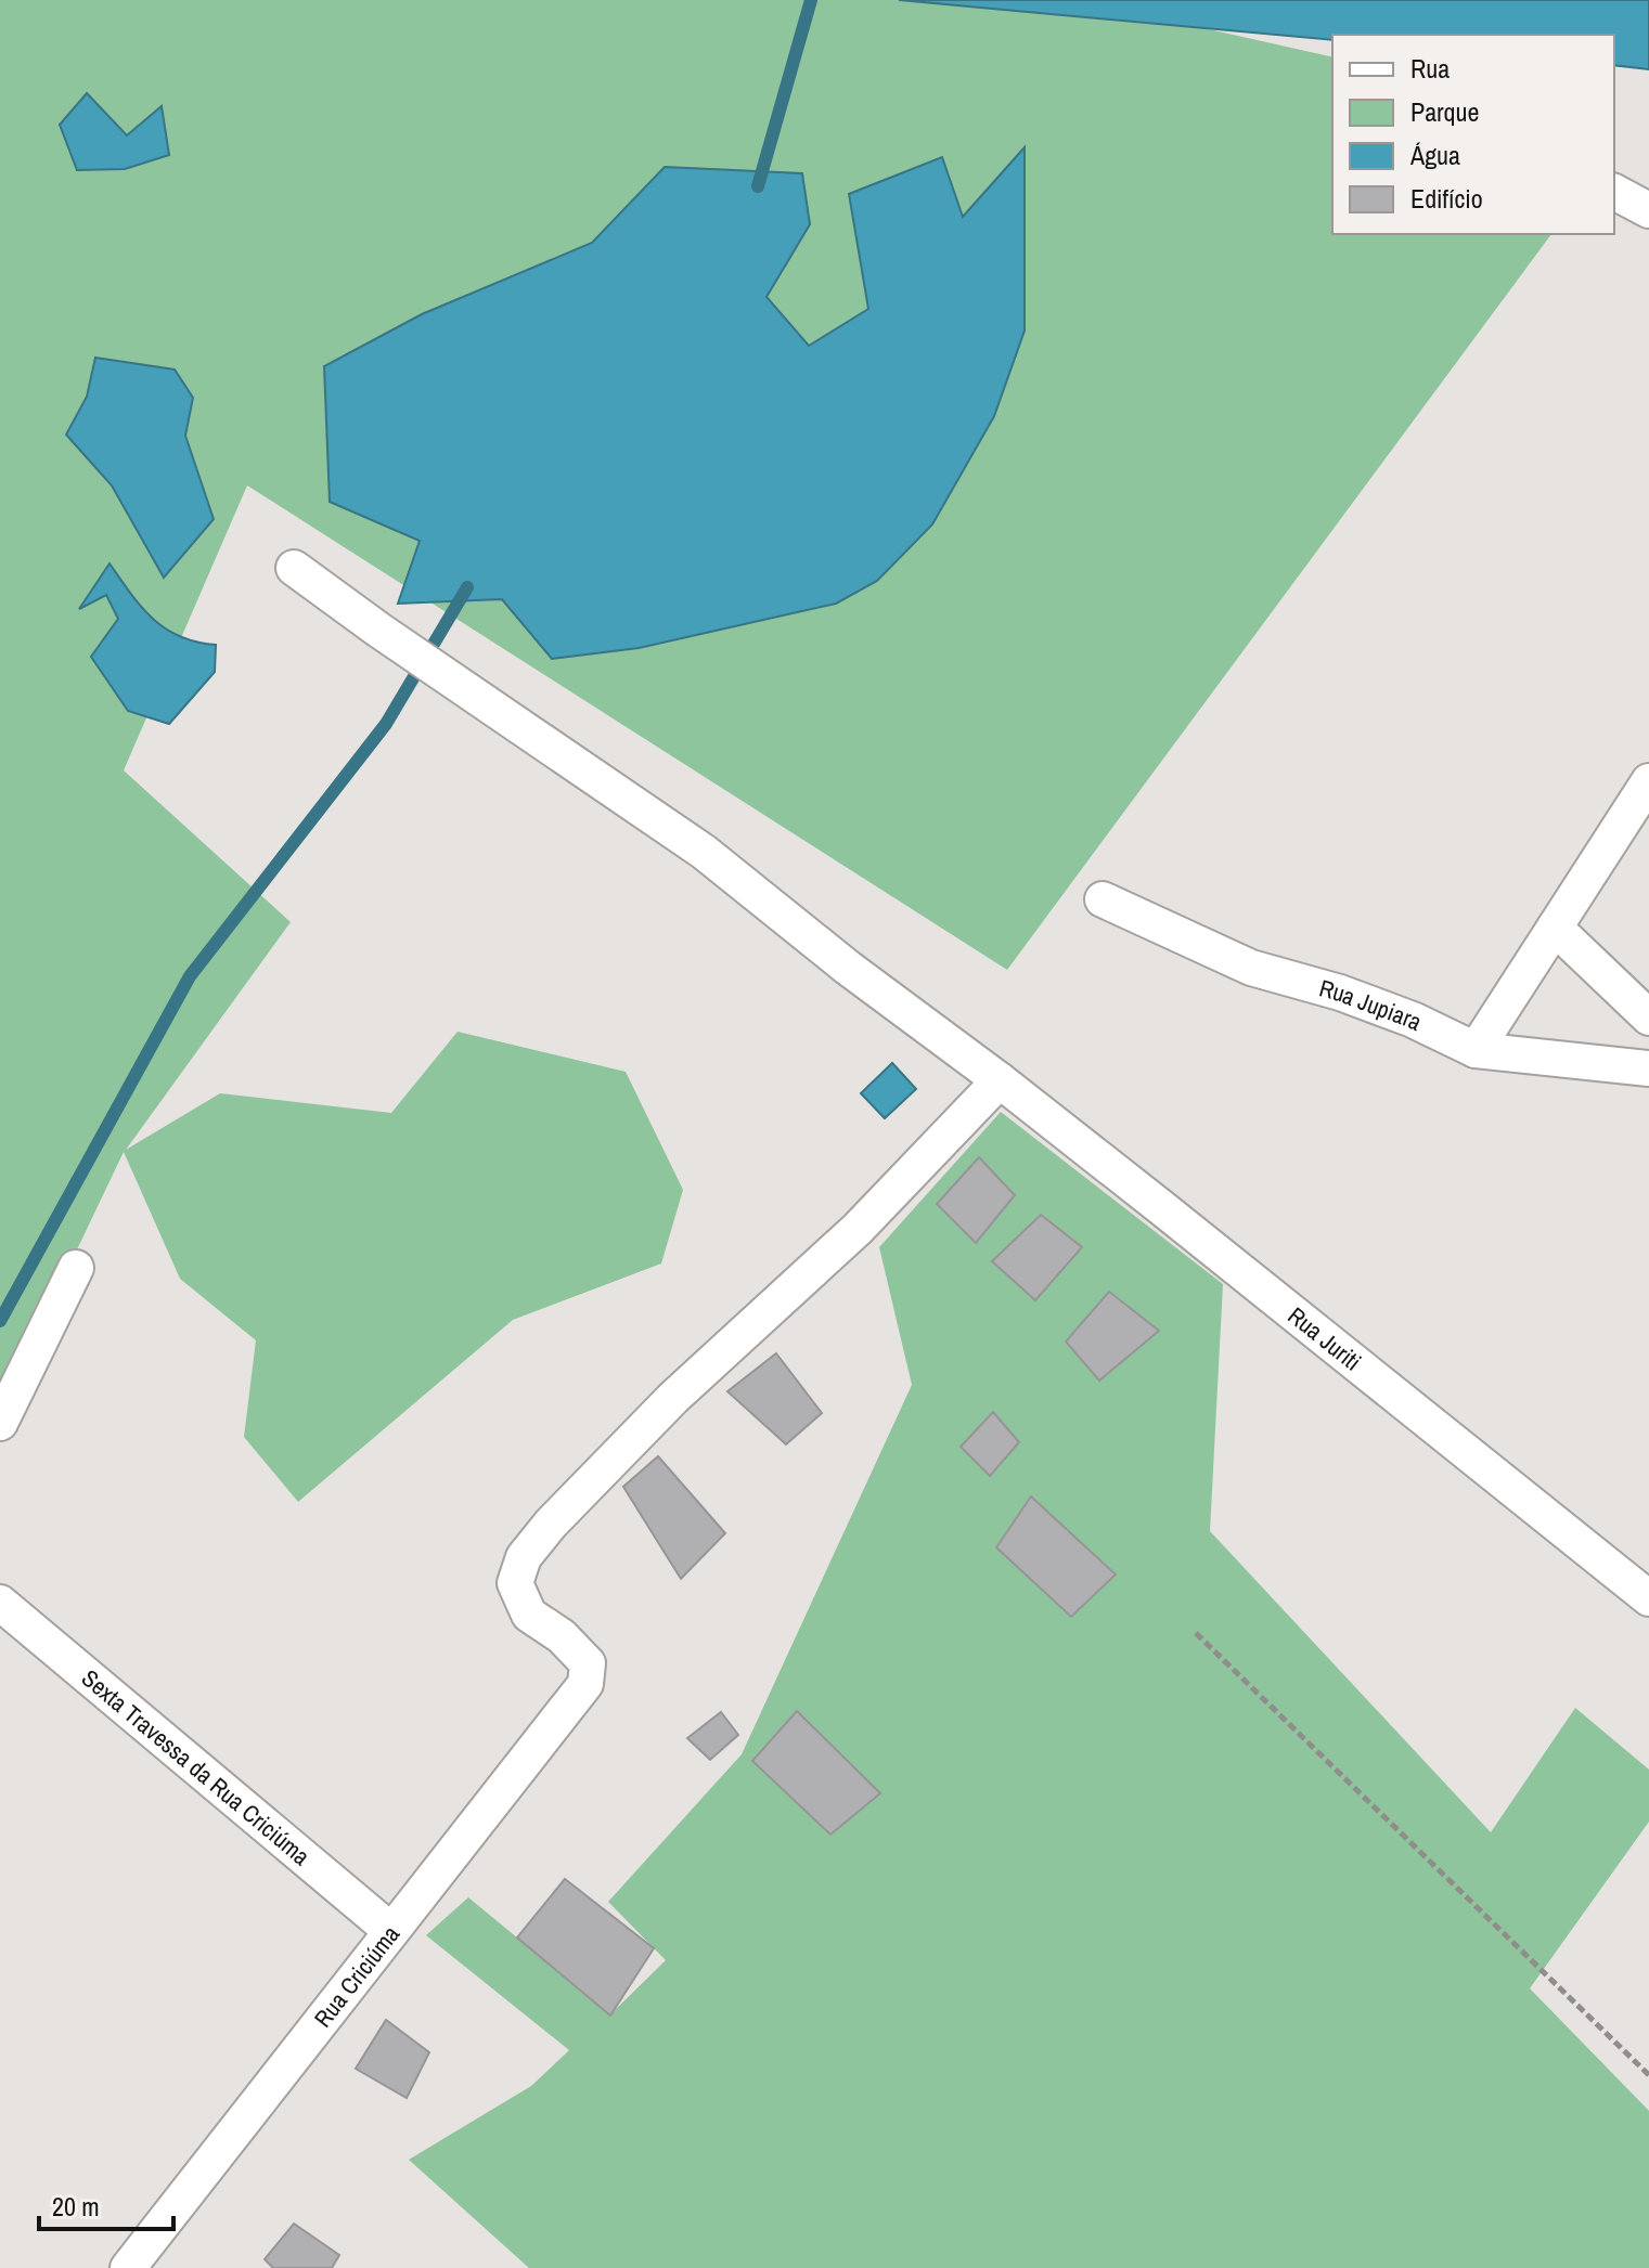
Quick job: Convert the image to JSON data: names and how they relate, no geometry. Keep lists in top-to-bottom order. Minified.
{"streets":{"street":["Rua Jupiara","Rua Juriti","Sexta Travessa da Rua Criciúma","Rua Criciúma"]},"crossings":[["Rua Juriti","Rua Criciúma"],["Sexta Travessa da Rua Criciúma","Rua Criciúma"]],"legend":["Rua","Parque","Água","Edifício"],"scale_bar":"20 m"}
